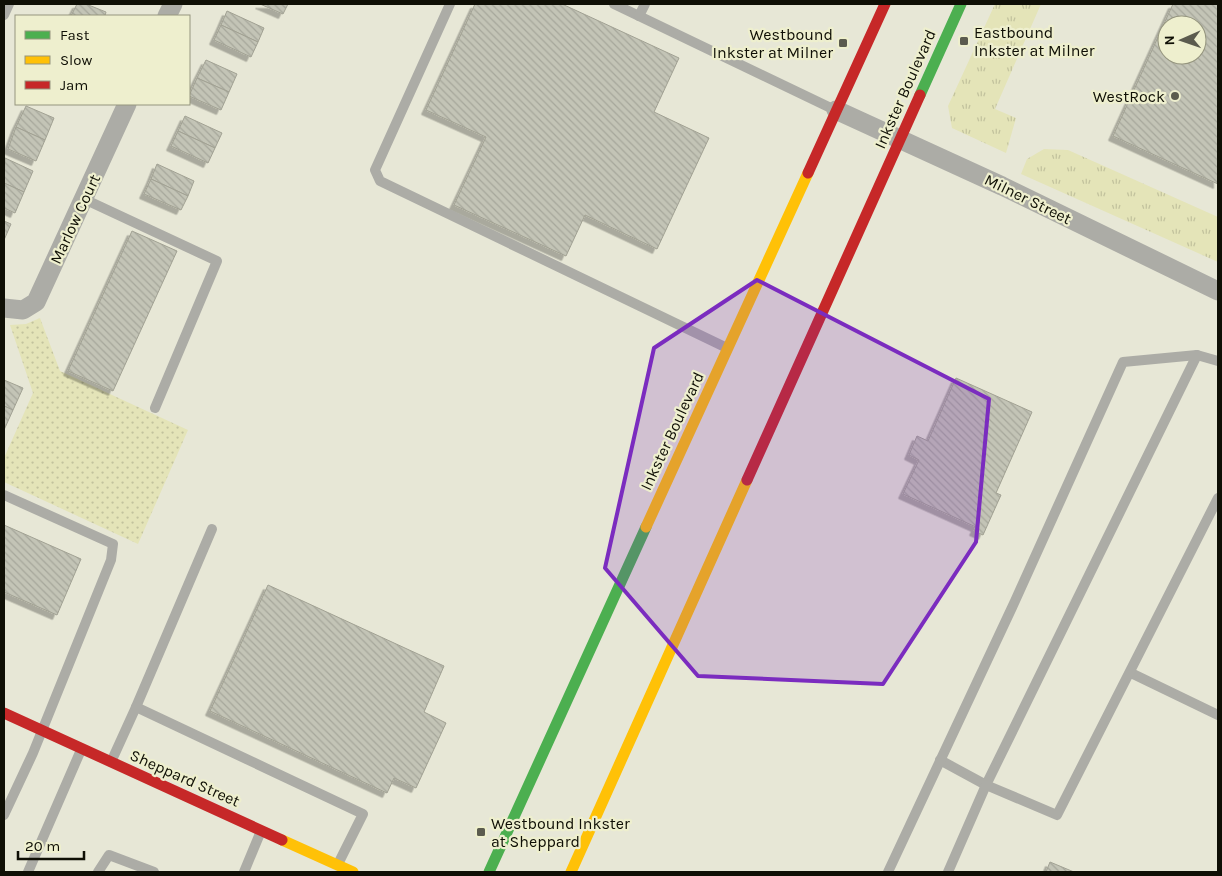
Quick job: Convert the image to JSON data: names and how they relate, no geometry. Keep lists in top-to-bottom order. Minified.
{"streets":{"main road":["Inkster Boulevard","Sheppard Street"],"street":["Milner Street","Marlow Court"]},"crossings":[["Inkster Boulevard","Milner Street"]],"places":{"transit":["Eastbound Inkster at Milner","Westbound Inkster at Milner","Westbound Inkster at Sheppard"],"other":["WestRock"]},"legend":["Fast","Slow","Jam"],"scale_bar":"20 m","north":"left"}
